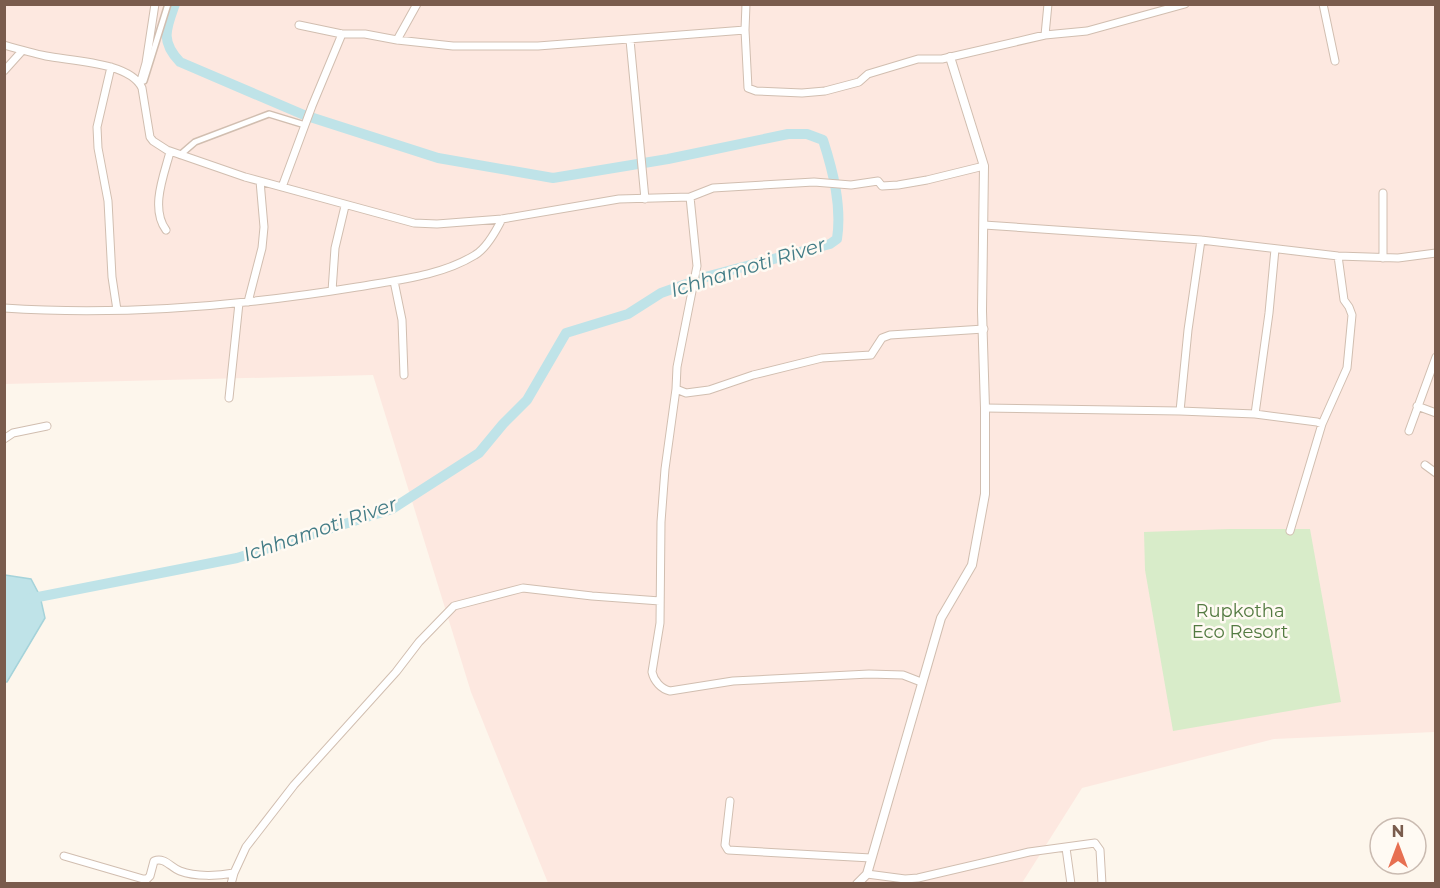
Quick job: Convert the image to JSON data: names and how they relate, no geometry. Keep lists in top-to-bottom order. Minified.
{"water":["Ichhamoti River"],"parks":["Rupkotha Eco Resort"],"north":"top"}
